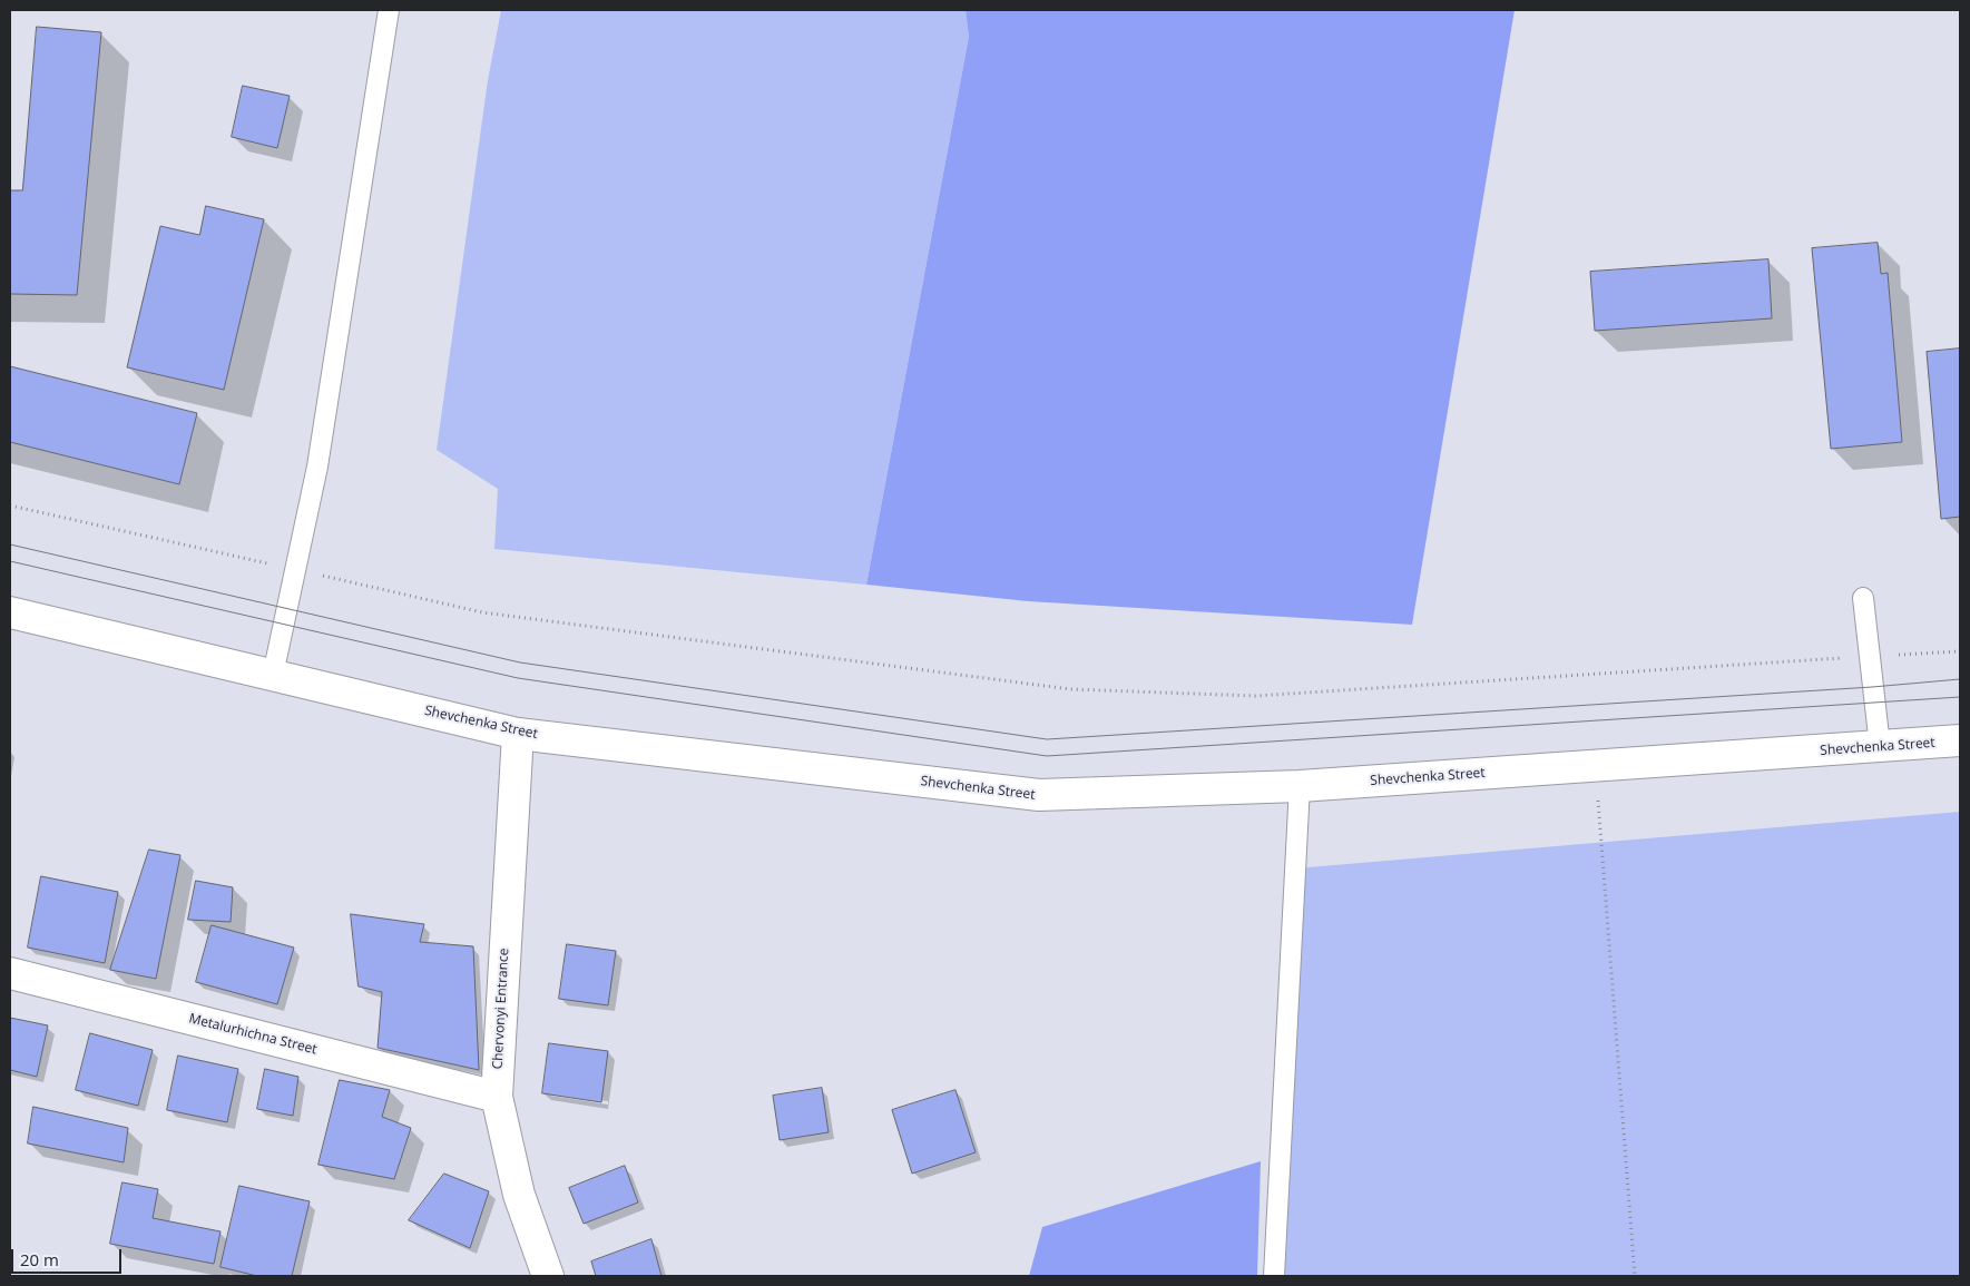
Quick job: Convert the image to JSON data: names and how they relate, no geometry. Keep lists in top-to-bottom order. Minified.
{"streets":{"main road":["Shevchenka Street","Chervonyi Entrance","Metalurhichna Street"]},"crossings":[["Shevchenka Street","Chervonyi Entrance"],["Chervonyi Entrance","Metalurhichna Street"]],"scale_bar":"20 m"}
